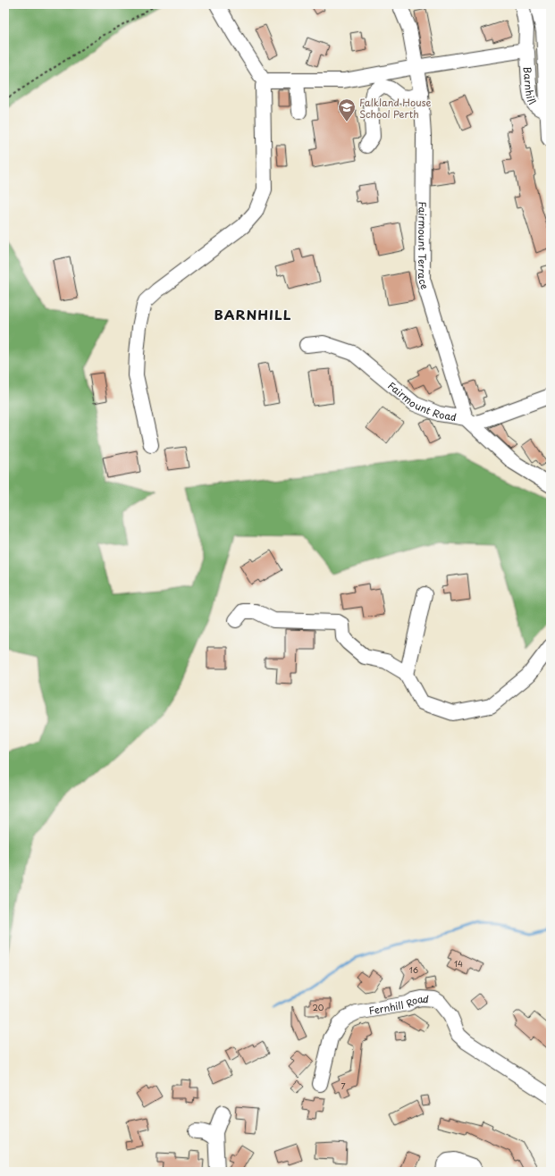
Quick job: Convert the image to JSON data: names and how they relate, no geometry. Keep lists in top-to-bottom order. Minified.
{"streets":{"street":["Barnhill","Fairmount Terrace","Fairmount Road","Fernhill Road"]},"crossings":[["Fairmount Terrace","Fairmount Road"]],"districts":["BARNHILL"],"places":{"school or university":["Falkland House School Perth"]},"house_numbers":["14","16","20","7"]}
